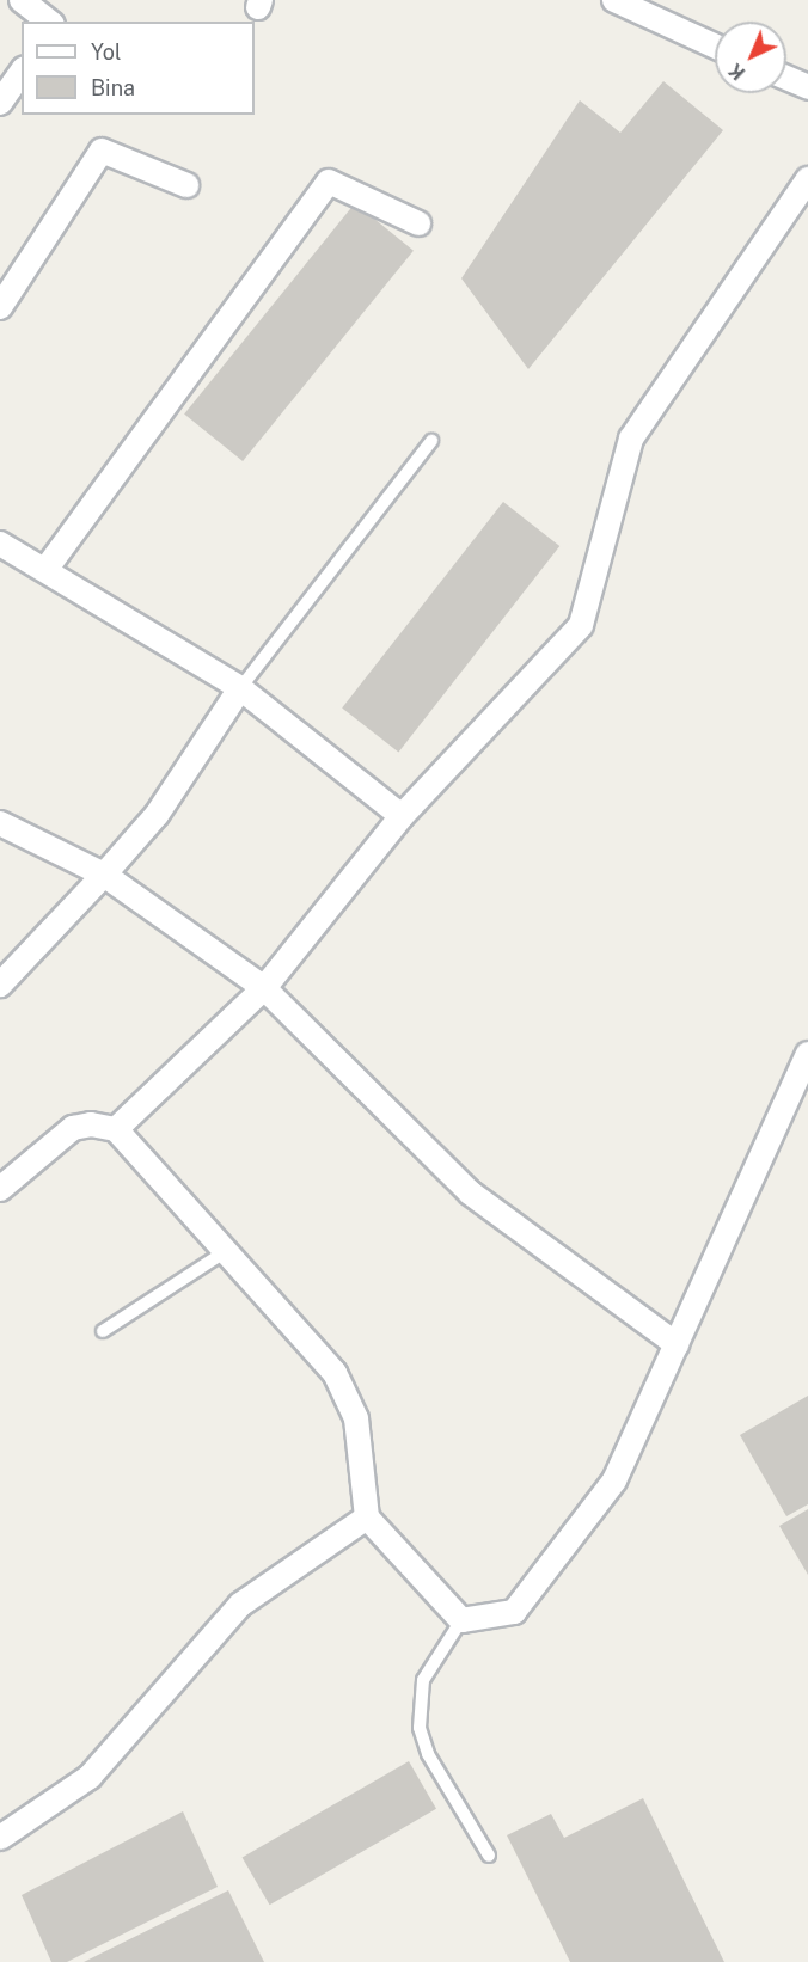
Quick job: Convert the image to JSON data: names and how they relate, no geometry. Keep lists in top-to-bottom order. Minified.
{"legend":["Yol","Bina"],"north":"bottom left"}
